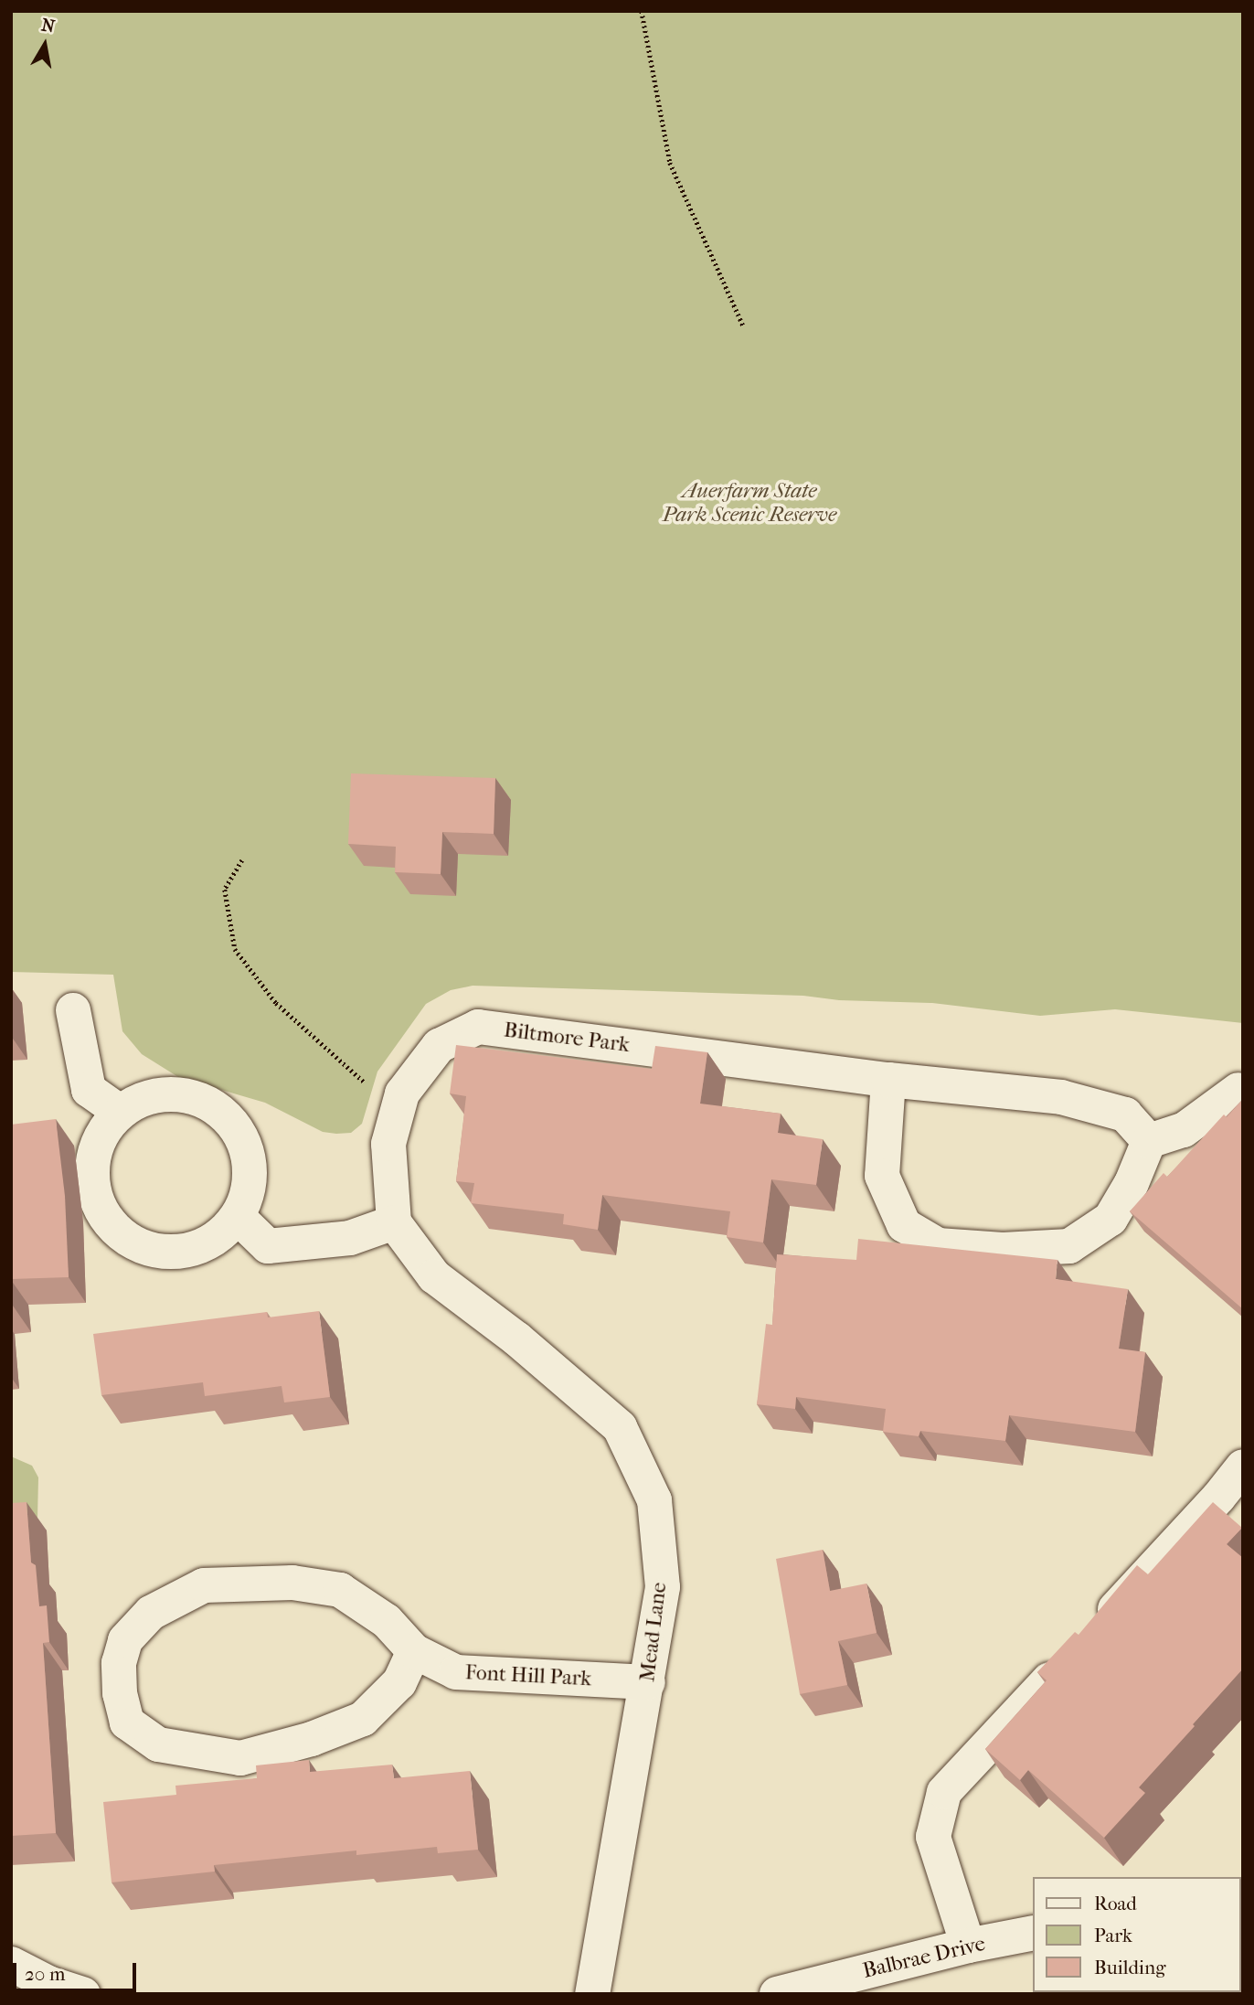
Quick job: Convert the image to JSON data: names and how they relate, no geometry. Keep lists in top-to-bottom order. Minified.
{"streets":{"street":["Biltmore Park","Mead Lane","Font Hill Park","Balbrae Drive"]},"crossings":[["Biltmore Park","Mead Lane"],["Mead Lane","Font Hill Park"]],"parks":["Auerfarm State Park Scenic Reserve"],"legend":["Road","Park","Building"],"scale_bar":"20 m","north":"top"}
